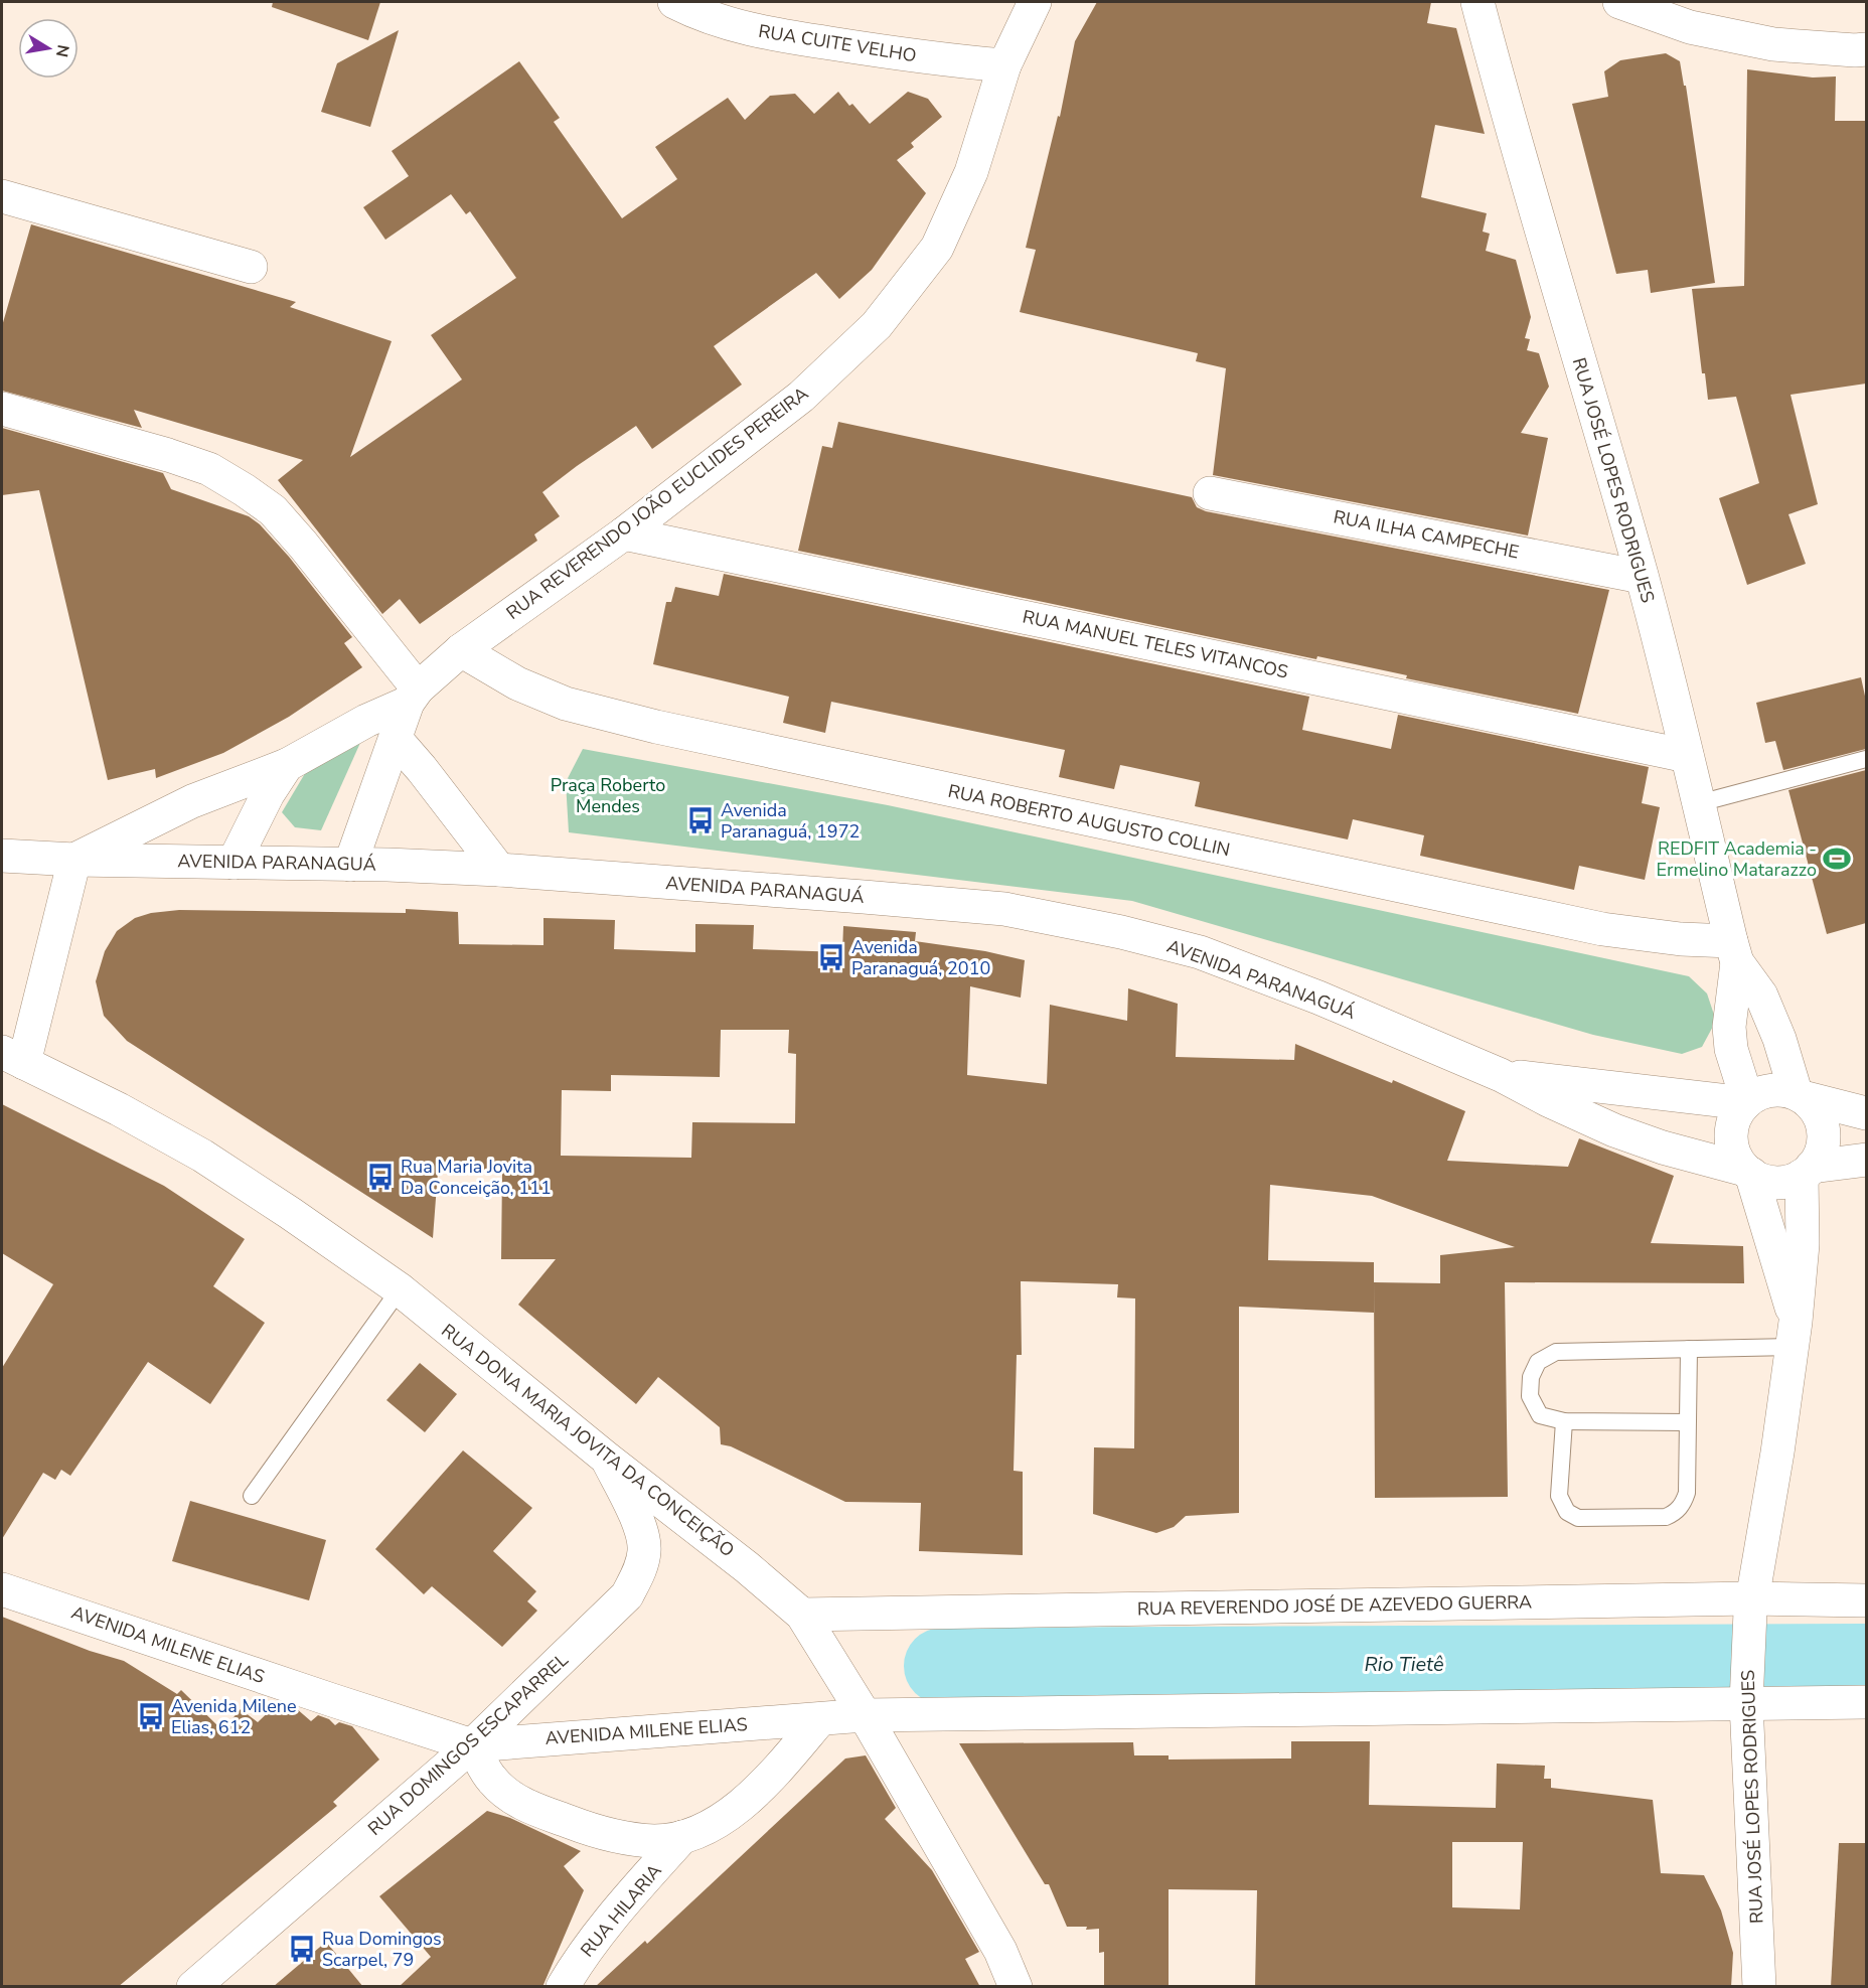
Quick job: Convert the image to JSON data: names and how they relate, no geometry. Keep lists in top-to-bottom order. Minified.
{"streets":{"street":["RUA CUITE VELHO","RUA JOSÉ LOPES RODRIGUES","RUA REVERENDO JOÃO EUCLIDES PEREIRA","RUA ILHA CAMPECHE","RUA MANUEL TELES VITANCOS","RUA ROBERTO AUGUSTO COLLIN","AVENIDA PARANAGUÁ","RUA DONA MARIA JOVITA DA CONCEIÇÃO","RUA REVERENDO JOSÉ DE AZEVEDO GUERRA","AVENIDA MILENE ELIAS","RUA DOMINGOS ESCAPARREL","RUA HILARIA"]},"crossings":[["RUA CUITE VELHO","RUA REVERENDO JOÃO EUCLIDES PEREIRA"],["RUA JOSÉ LOPES RODRIGUES","RUA ILHA CAMPECHE"],["RUA JOSÉ LOPES RODRIGUES","RUA MANUEL TELES VITANCOS"],["RUA JOSÉ LOPES RODRIGUES","RUA ROBERTO AUGUSTO COLLIN"],["RUA JOSÉ LOPES RODRIGUES","AVENIDA PARANAGUÁ"],["RUA JOSÉ LOPES RODRIGUES","RUA REVERENDO JOSÉ DE AZEVEDO GUERRA"],["RUA REVERENDO JOÃO EUCLIDES PEREIRA","RUA MANUEL TELES VITANCOS"],["RUA REVERENDO JOÃO EUCLIDES PEREIRA","RUA ROBERTO AUGUSTO COLLIN"],["RUA REVERENDO JOÃO EUCLIDES PEREIRA","AVENIDA PARANAGUÁ"],["RUA DONA MARIA JOVITA DA CONCEIÇÃO","RUA REVERENDO JOSÉ DE AZEVEDO GUERRA"],["RUA DONA MARIA JOVITA DA CONCEIÇÃO","AVENIDA MILENE ELIAS"],["RUA DONA MARIA JOVITA DA CONCEIÇÃO","RUA DOMINGOS ESCAPARREL"],["AVENIDA MILENE ELIAS","RUA DOMINGOS ESCAPARREL"]],"water":["Rio Tietê"],"parks":["Praça Roberto Mendes"],"places":{"bus stop":["Avenida Paranaguá, 1972","Avenida Paranaguá, 2010","Rua Maria Jovita Da Conceição, 111","Avenida Milene Elias, 612","Rua Domingos Scarpel, 79"],"sports":["REDFIT Academia - Ermelino Matarazzo"]},"north":"right"}
